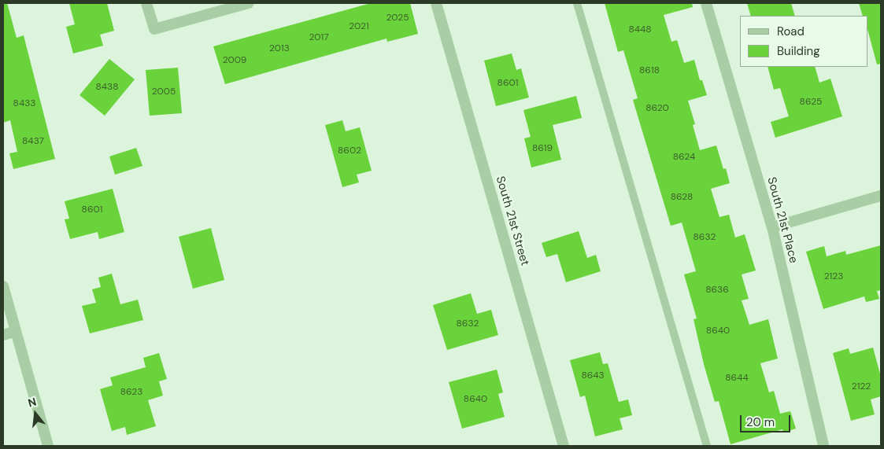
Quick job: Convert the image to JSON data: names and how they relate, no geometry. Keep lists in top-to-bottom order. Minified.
{"streets":{"street":["South 21st Place","South 21st Street"]},"house_numbers":["2025","2021","8448","2017","2013","2009","8618","8601","8438","2005","8625","8433","8620","8437","8619","8602","8624","8628","8601","8632","2123","8636","8632","8640","8643","8644","2122","8623","8640"],"legend":["Road","Building"],"scale_bar":"20 m","north":"top"}
